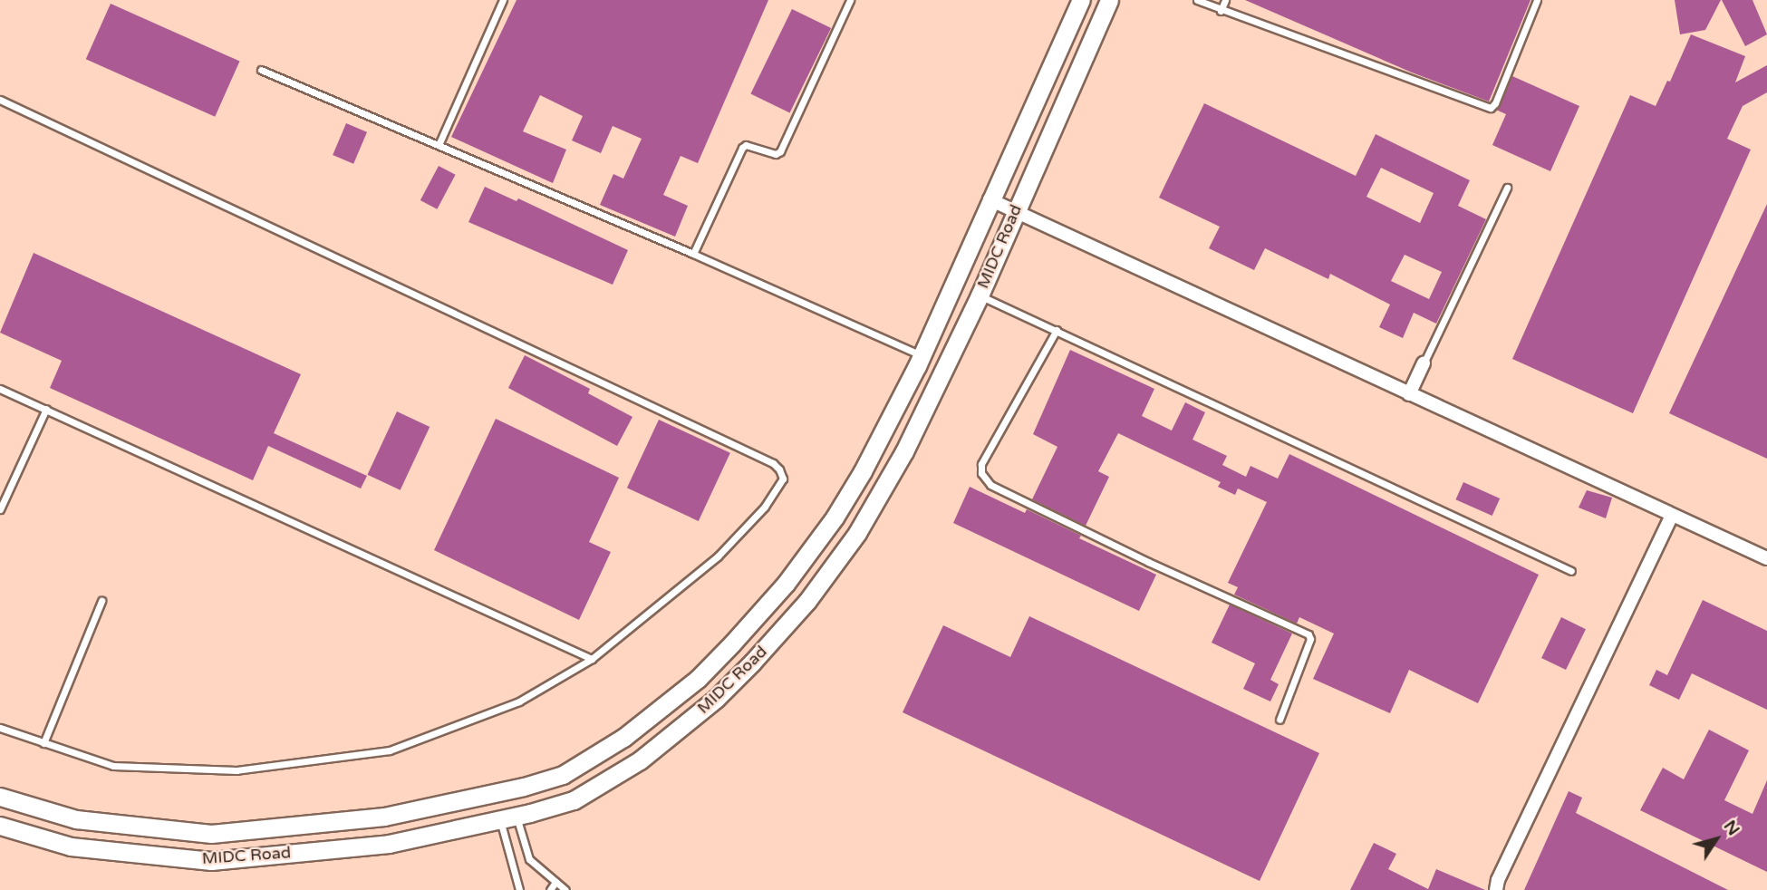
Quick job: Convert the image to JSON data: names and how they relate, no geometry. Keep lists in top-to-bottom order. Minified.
{"streets":{"main road":["MIDC Road"]},"north":"top right"}
